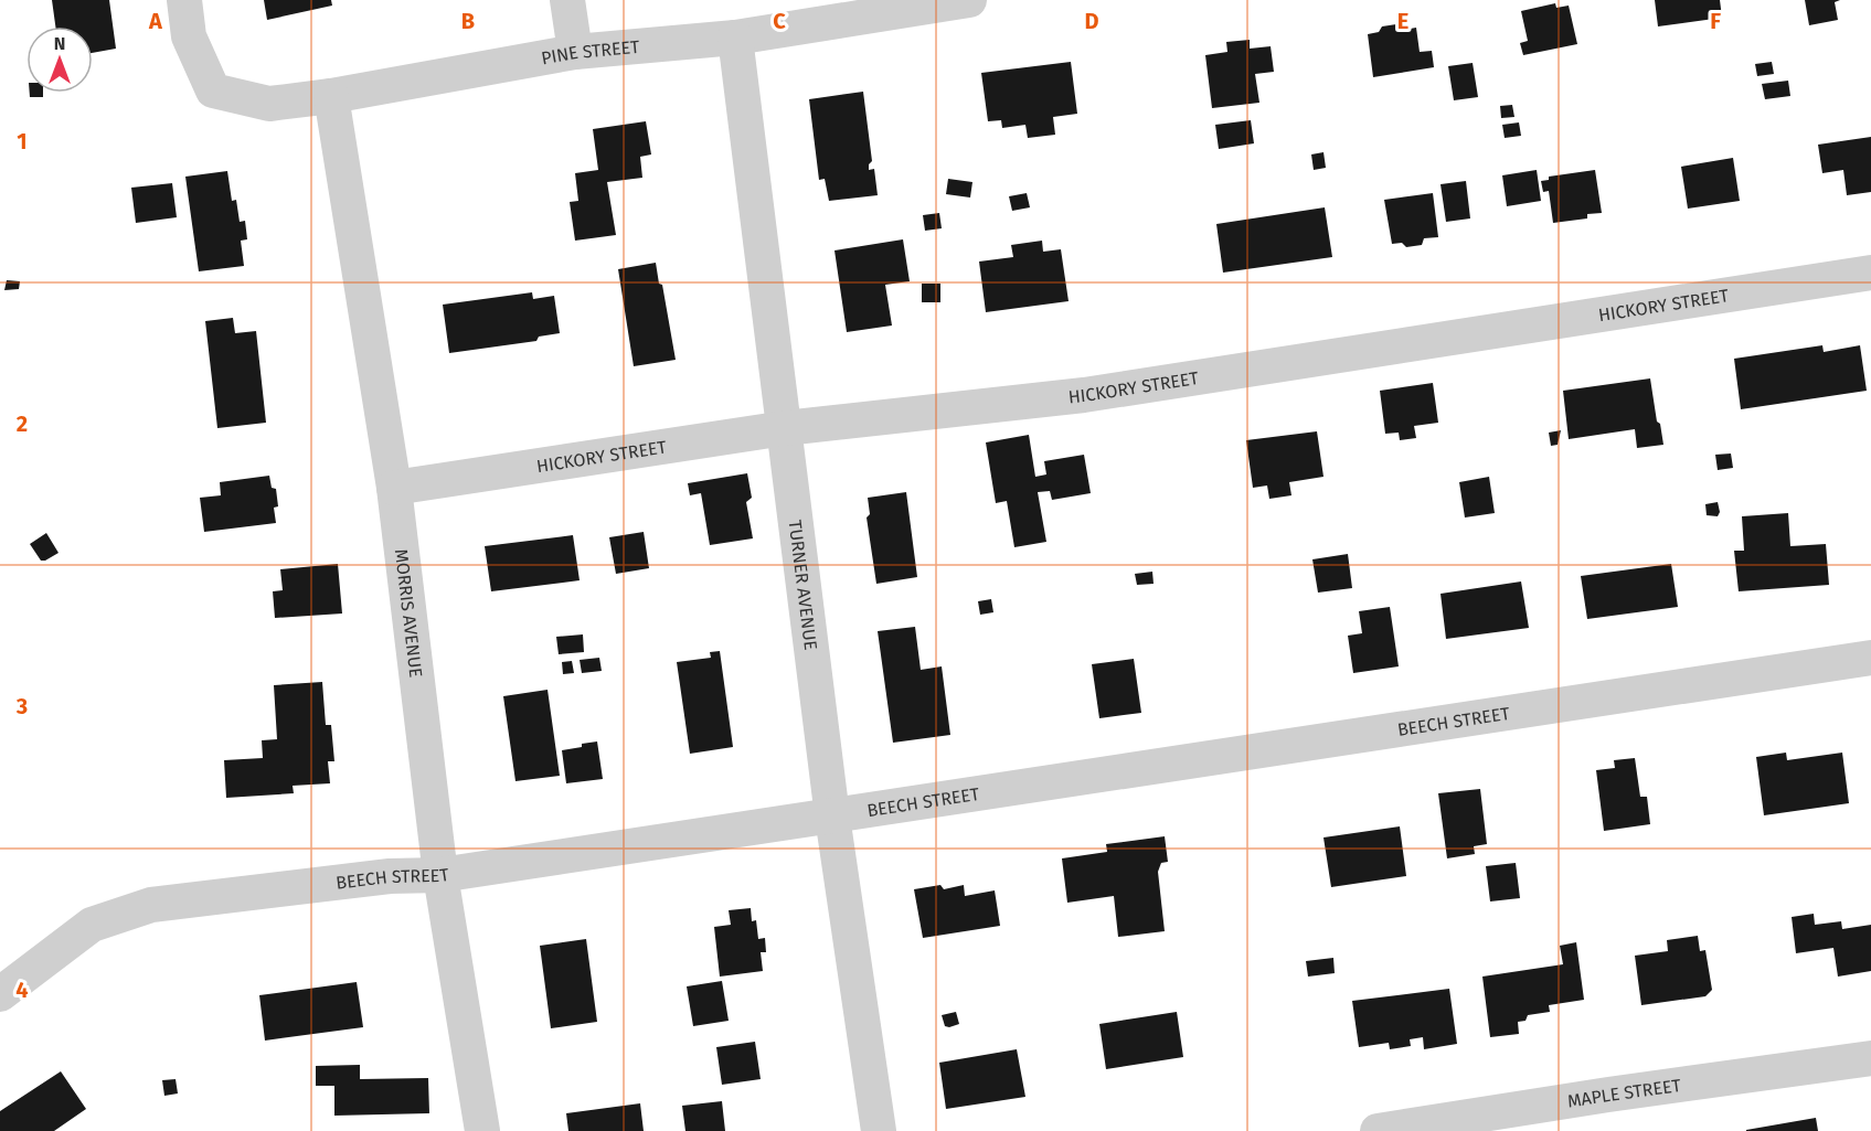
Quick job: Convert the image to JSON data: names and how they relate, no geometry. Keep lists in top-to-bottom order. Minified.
{"streets":{"street":["PINE STREET","HICKORY STREET","TURNER AVENUE","MORRIS AVENUE","BEECH STREET","MAPLE STREET"]},"crossings":[["PINE STREET","TURNER AVENUE"],["PINE STREET","MORRIS AVENUE"],["HICKORY STREET","TURNER AVENUE"],["HICKORY STREET","MORRIS AVENUE"],["TURNER AVENUE","BEECH STREET"],["MORRIS AVENUE","BEECH STREET"]],"north":"top","grid":{"columns":["A","B","C","D","E","F"],"rows":["1","2","3","4"]}}
